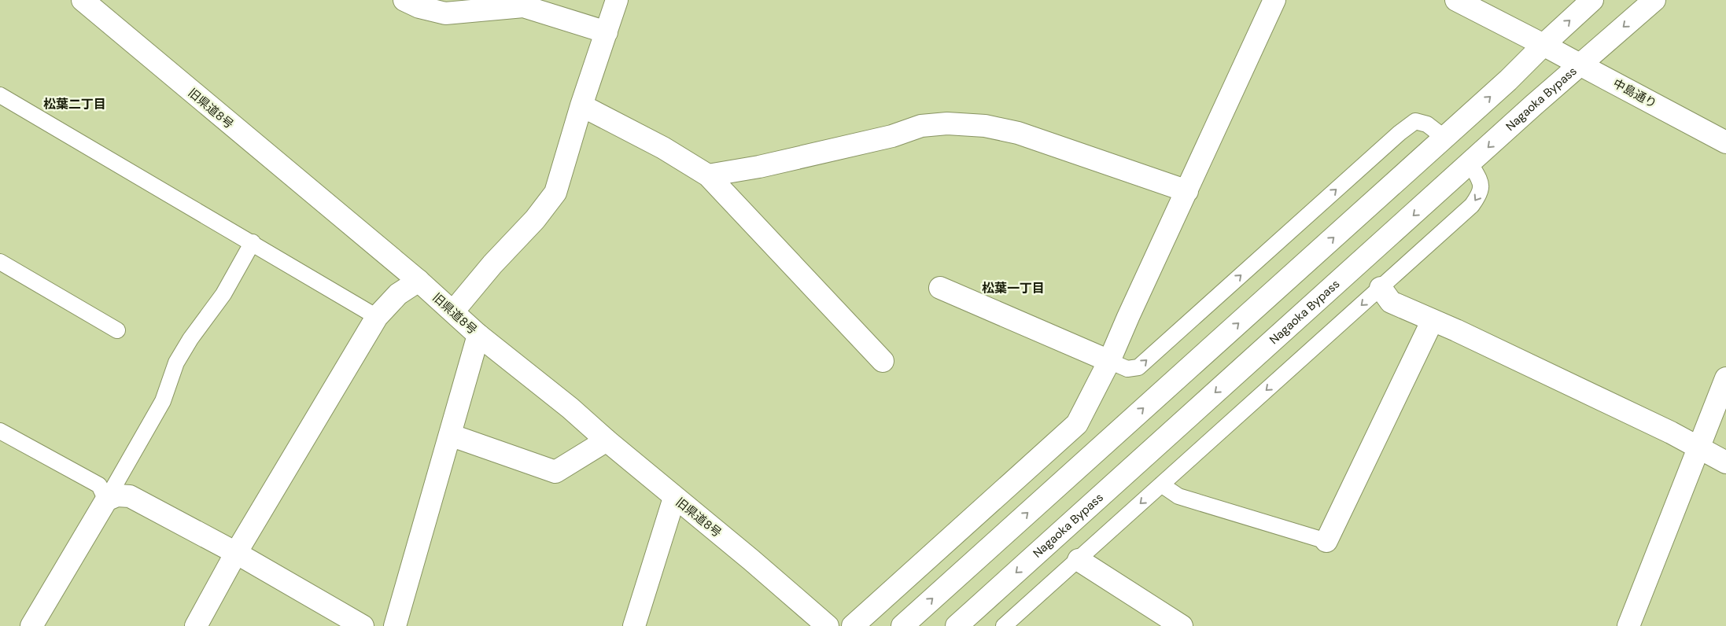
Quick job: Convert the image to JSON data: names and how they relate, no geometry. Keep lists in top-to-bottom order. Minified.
{"streets":{"main road":["中島通り","Nagaoka Bypass","旧県道8号"]},"crossings":[["中島通り","Nagaoka Bypass"]],"districts":["松葉二丁目","松葉一丁目"]}
